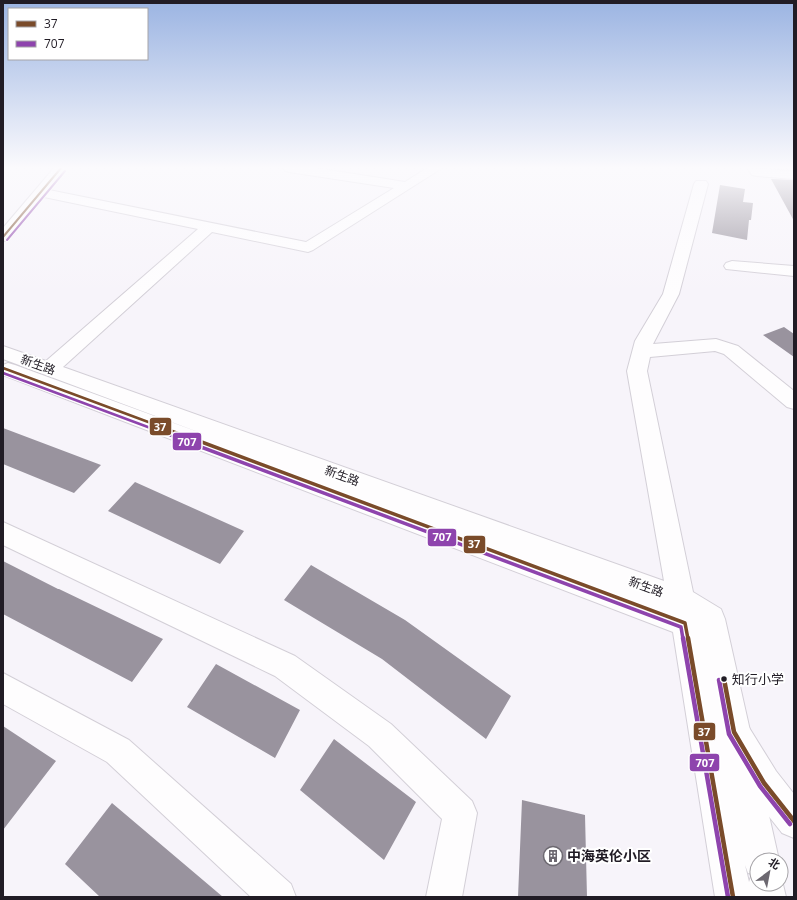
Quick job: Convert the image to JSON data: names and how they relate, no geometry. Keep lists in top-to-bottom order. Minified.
{"streets":{"street":["新生路"]},"places":{"other":["知行小学"],"building":["中海英伦小区"]},"lines":["transit line 37","transit line 707"],"legend":["37","707"],"north":"top right"}
